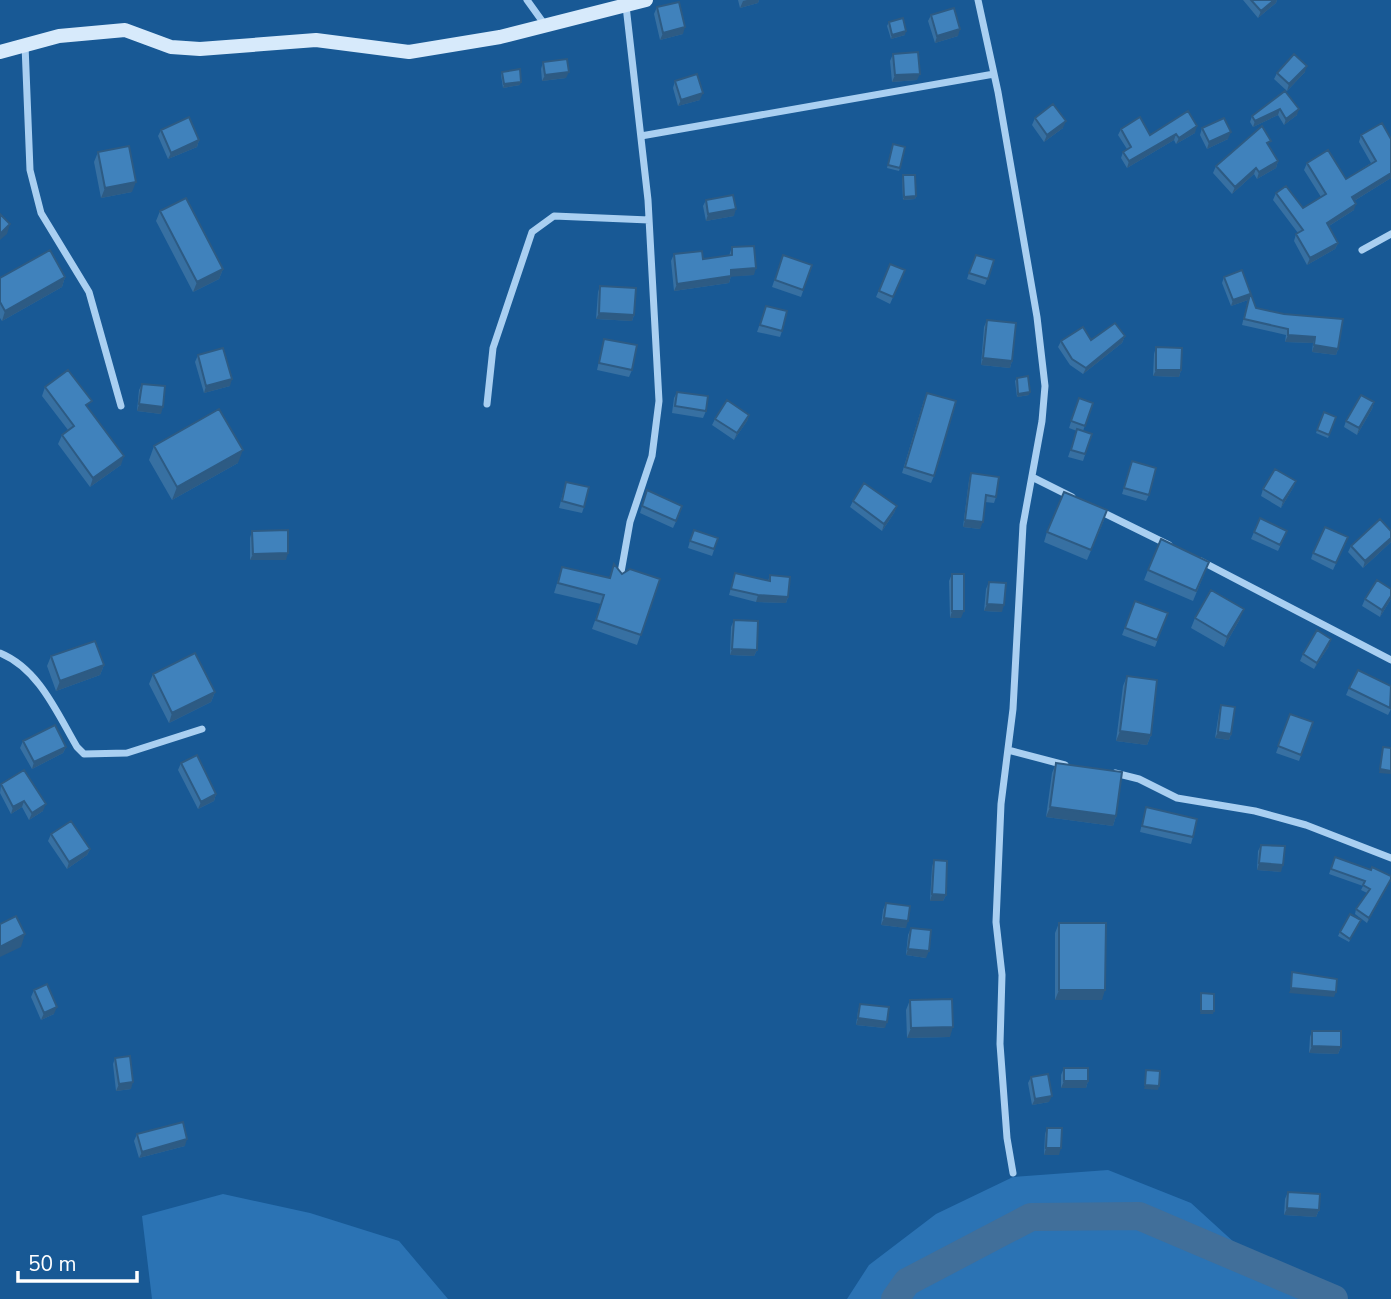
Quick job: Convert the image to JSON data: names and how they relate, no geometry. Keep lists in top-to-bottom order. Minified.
{"scale_bar":"50 m"}
